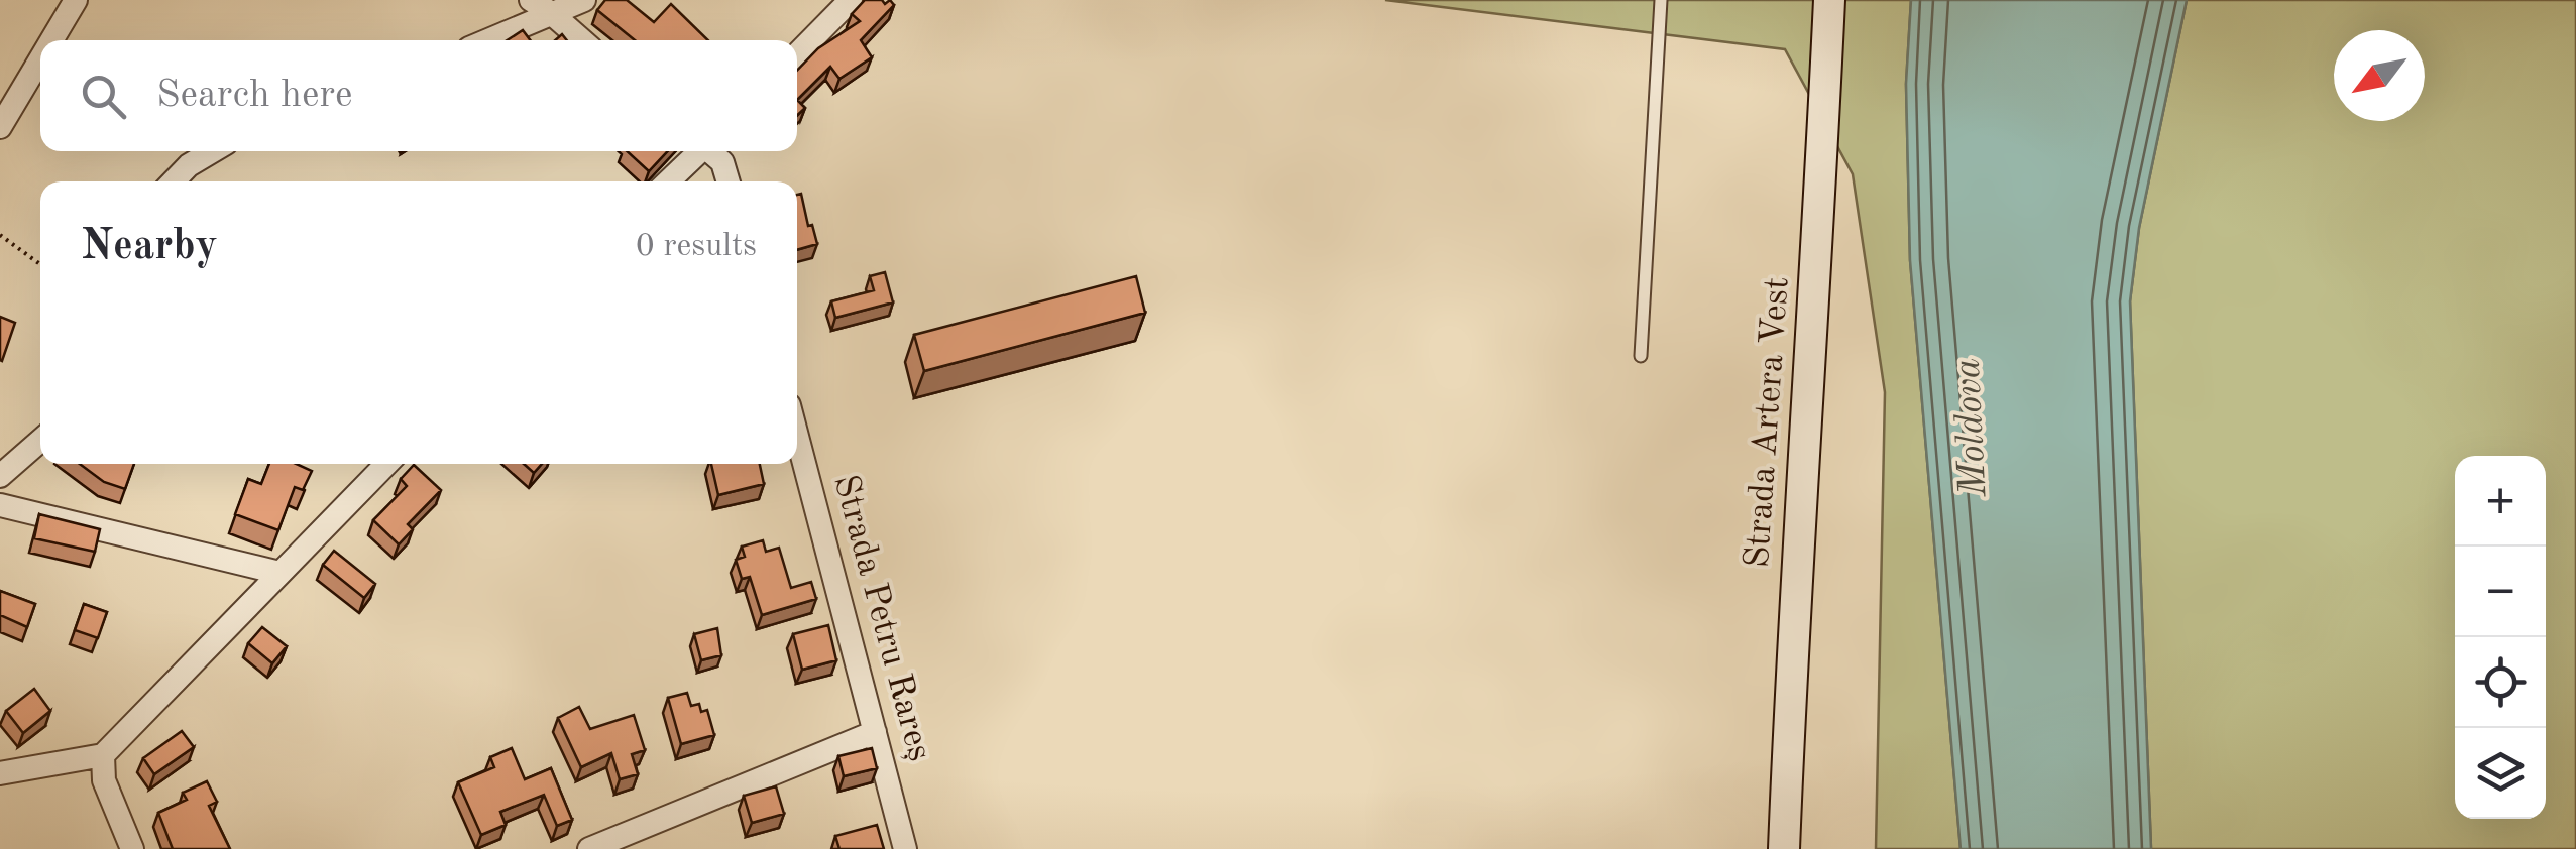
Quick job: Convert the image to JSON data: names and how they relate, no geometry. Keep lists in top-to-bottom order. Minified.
{"streets":{"main road":["Strada Artera Vest"],"street":["Strada Petru Rareș"]},"water":["Moldova"],"north":"bottom left","page":{"search":"Search here","heading":["Nearby","0 results"],"map_buttons":["+","−"]}}
